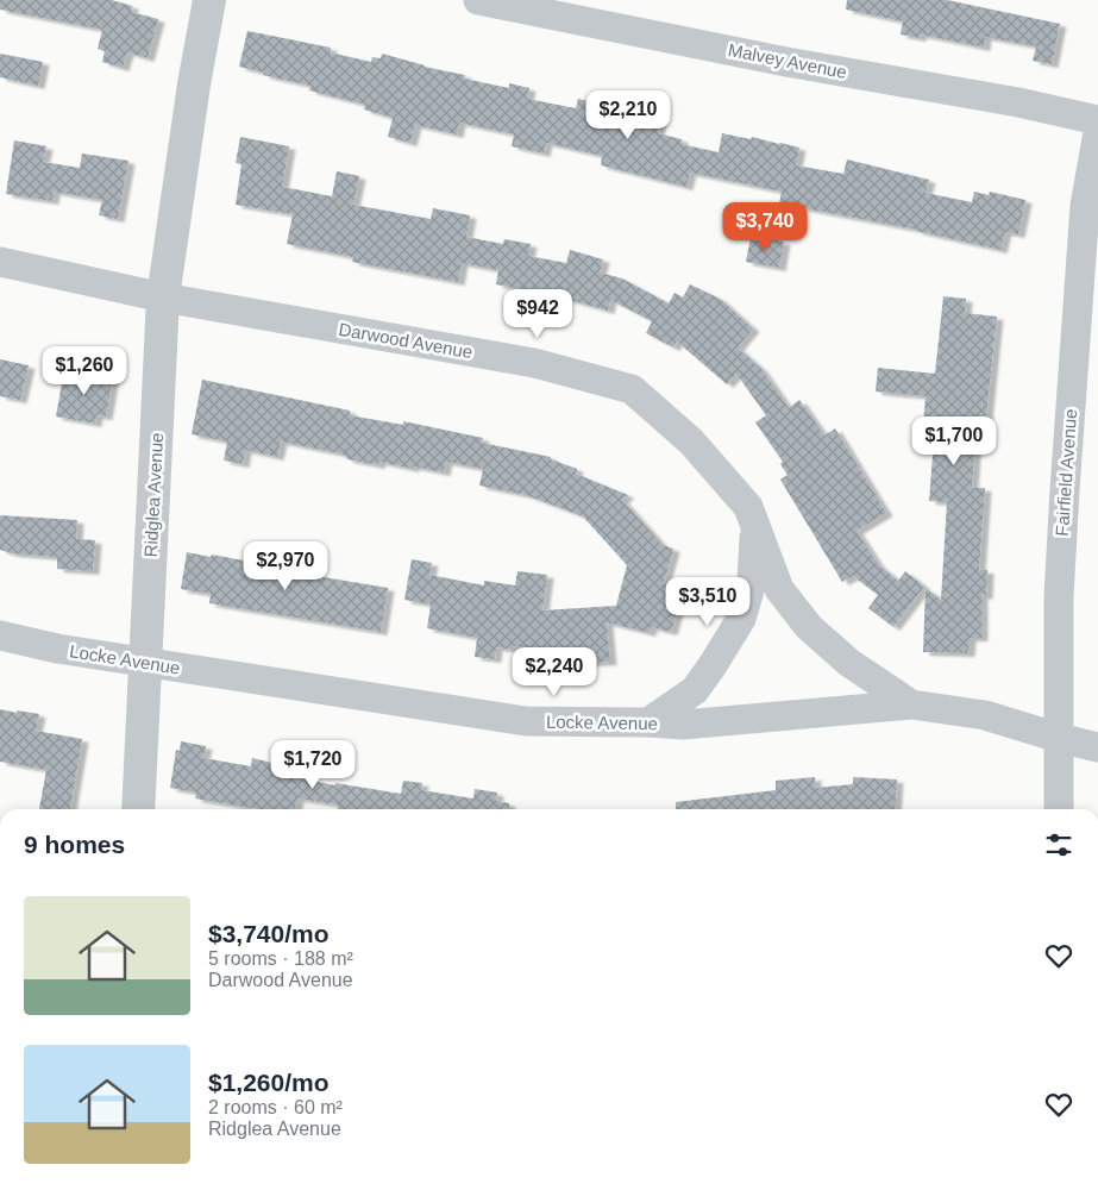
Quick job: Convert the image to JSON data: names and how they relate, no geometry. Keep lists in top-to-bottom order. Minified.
{"streets":{"street":["Malvey Avenue","Darwood Avenue","Fairfield Avenue","Ridglea Avenue","Locke Avenue"]},"crossings":[["Darwood Avenue","Ridglea Avenue"],["Darwood Avenue","Locke Avenue"],["Fairfield Avenue","Locke Avenue"],["Ridglea Avenue","Locke Avenue"]],"page":{"price":["$2,210","$3,740","$942","$1,260","$1,700","$2,970","$3,510","$2,240","$1,720"],"heading":"9 homes","list":[{"name":"$3,740/mo","note":"5 rooms · 188 m² · Darwood Avenue"},{"name":"$1,260/mo","note":"2 rooms · 60 m² · Ridglea Avenue"}]}}
